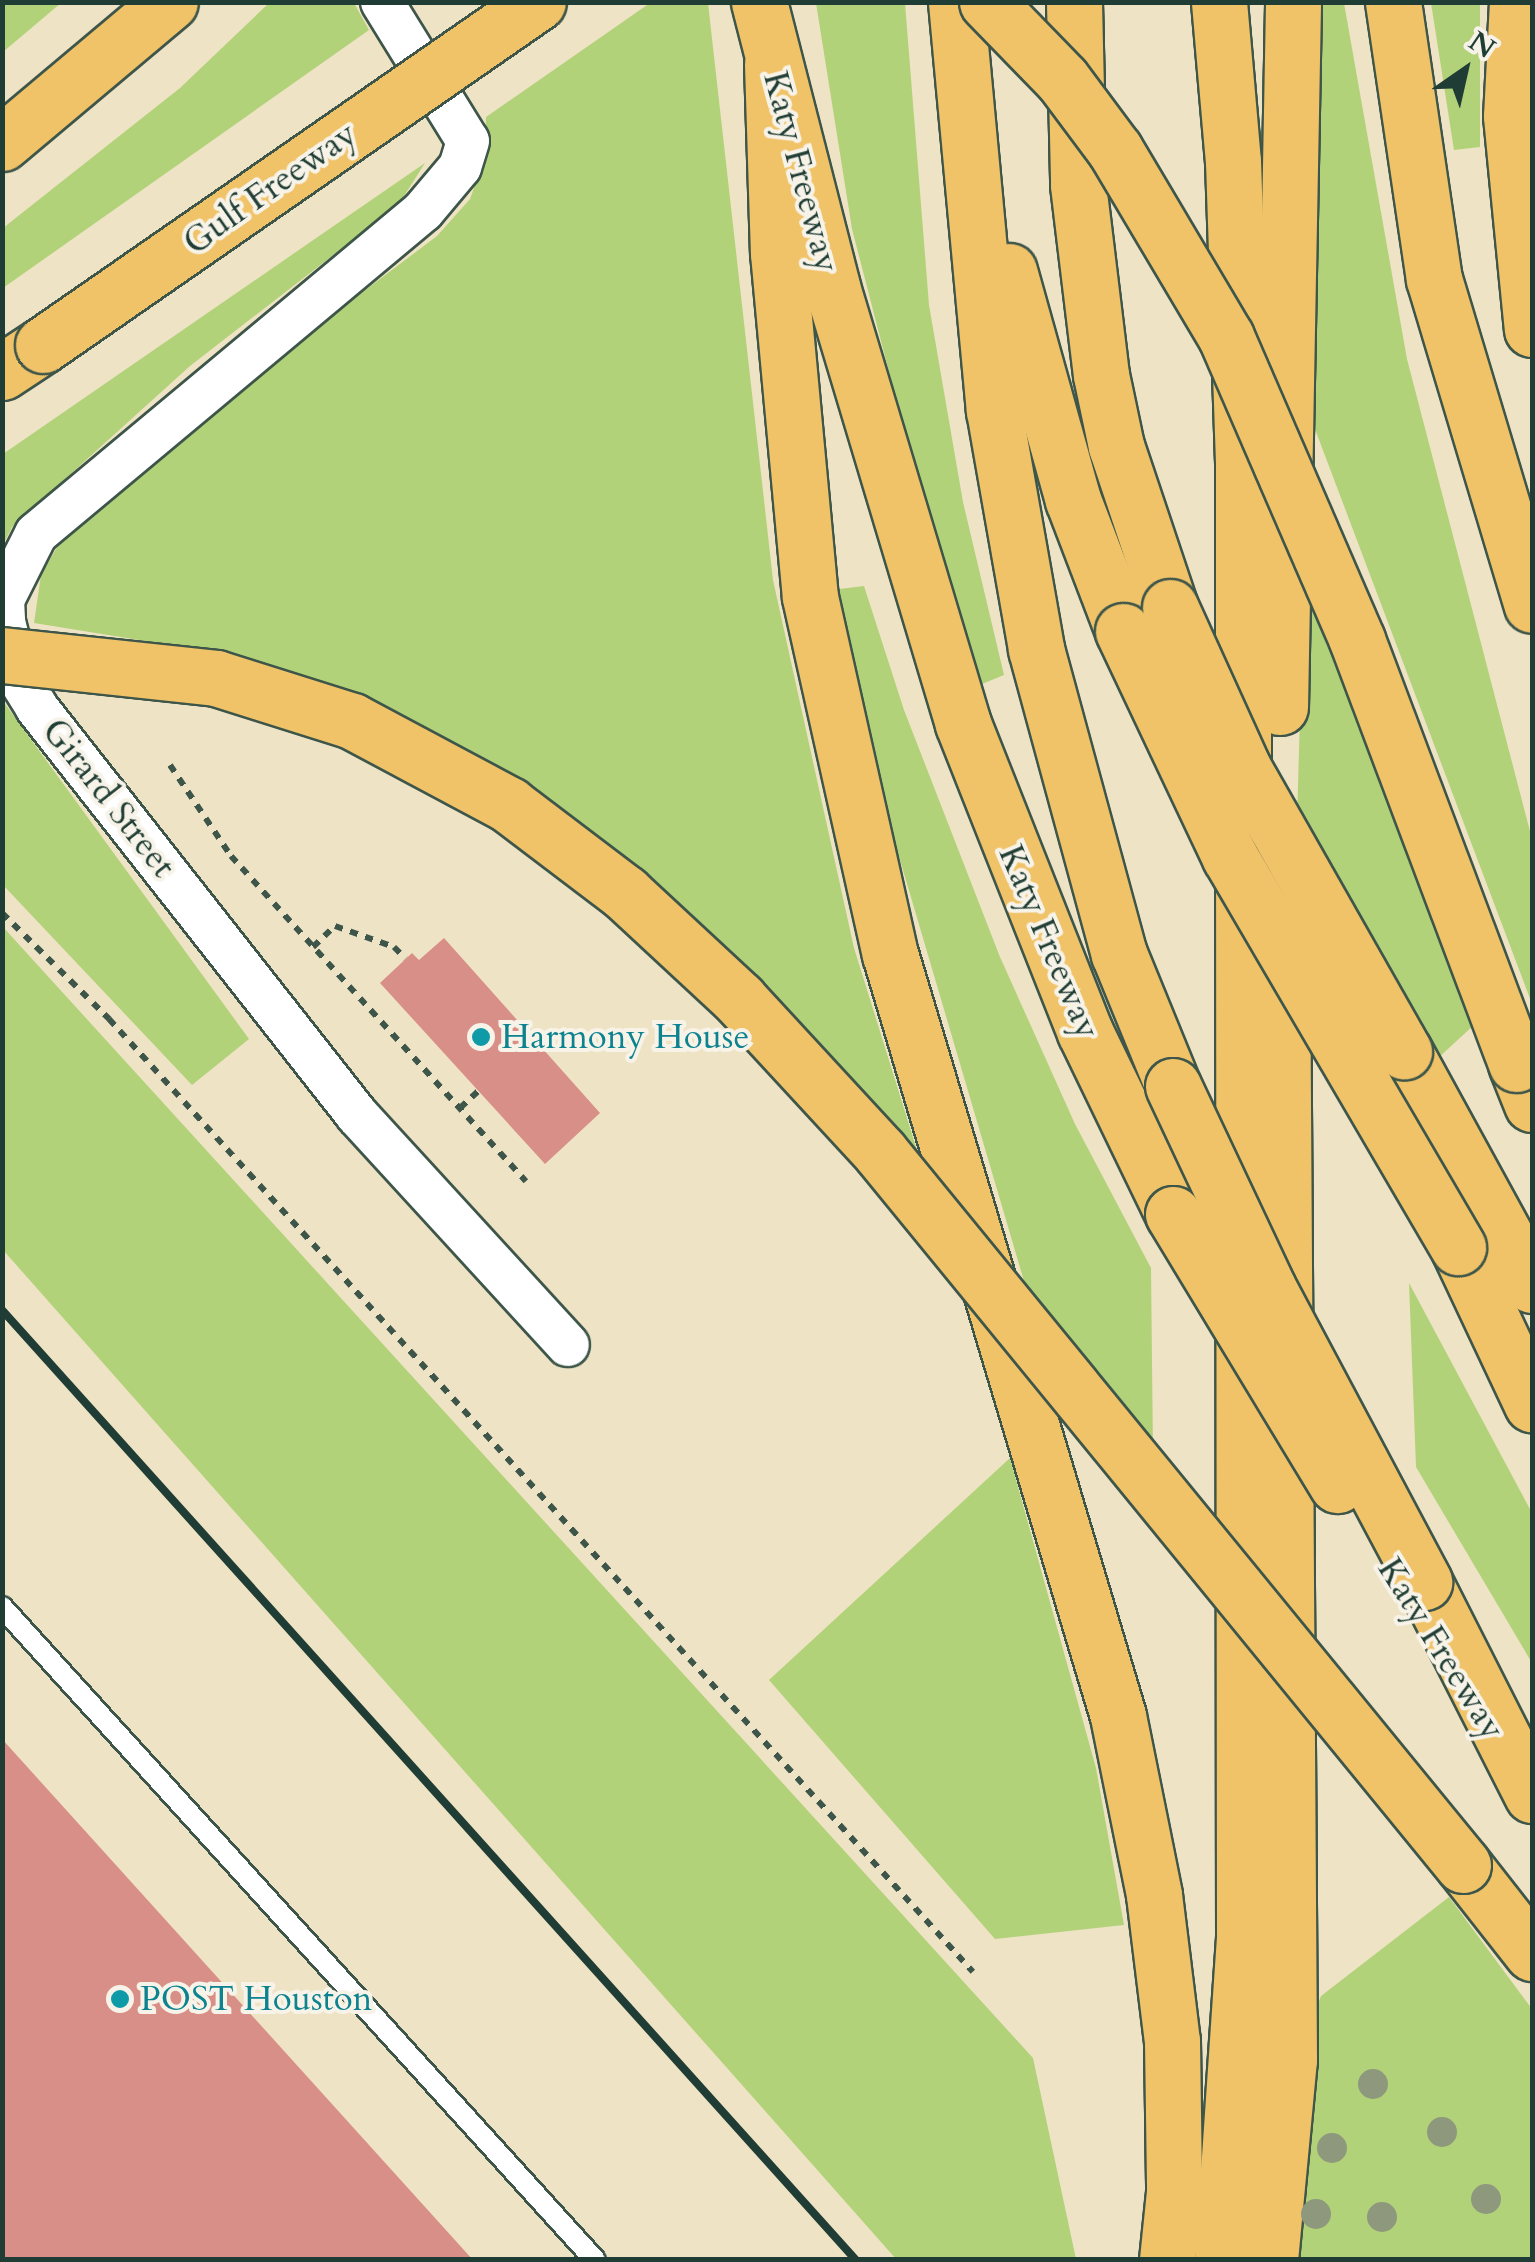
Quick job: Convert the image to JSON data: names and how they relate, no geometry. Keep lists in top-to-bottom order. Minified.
{"streets":{"highway":["Katy Freeway","Gulf Freeway"],"street":["Girard Street"]},"places":["Harmony House","POST Houston"],"north":"top right"}
